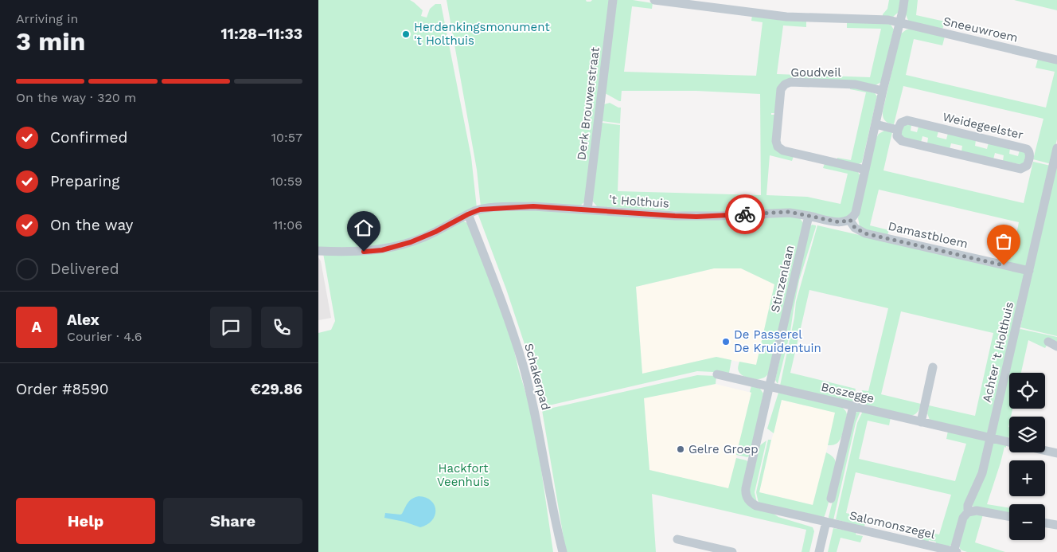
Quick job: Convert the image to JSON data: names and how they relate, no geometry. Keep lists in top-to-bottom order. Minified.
{"streets":{"street":["Sneeuwroem","Goudveil","Derk Brouwerstraat","Weidegeelster","'t Holthuis","Damastbloem","Stinzenlaan","Achter 't Holthuis","Schakerpad","Boszegge","Salomonszegel"]},"crossings":[["Derk Brouwerstraat","'t Holthuis"],["'t Holthuis","Stinzenlaan"],["'t Holthuis","Schakerpad"],["Damastbloem","Achter 't Holthuis"],["Stinzenlaan","Boszegge"],["Stinzenlaan","Salomonszegel"],["Achter 't Holthuis","Boszegge"],["Achter 't Holthuis","Salomonszegel"]],"parks":["Hackfort Veenhuis"],"places":["Herdenkingsmonument 't Holthuis","De Passerel De Kruidentuin","Gelre Groep"],"page":{"heading":["3 min","Arriving in","11:28–11:33"],"panel":["Alex","Courier · 4.6","Order #8590","€29.86"],"bar":"On the way · 320 m","list":[["Confirmed","10:57"],["Preparing","10:59"],["On the way","11:06"],"Delivered"],"round":"A","map_buttons":["+","−"],"buttons":["Help","Share"]}}
